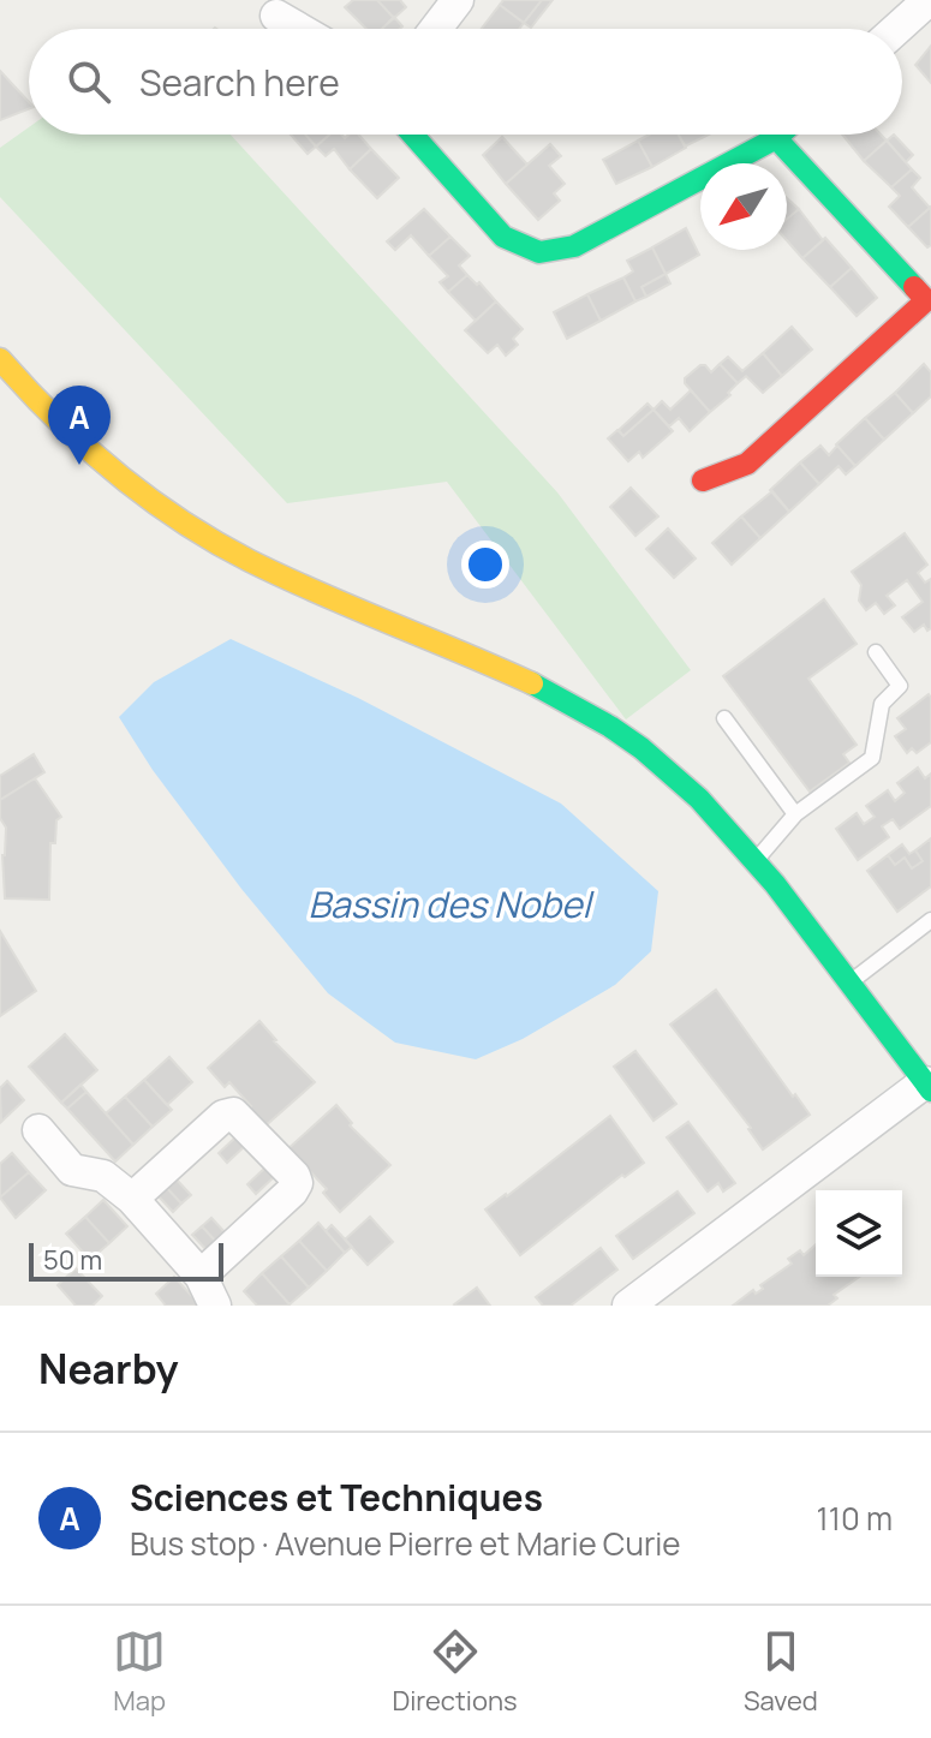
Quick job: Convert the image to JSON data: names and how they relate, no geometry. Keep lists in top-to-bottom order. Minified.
{"water":["Bassin des Nobel"],"scale_bar":"50 m","north":"bottom left","page":{"search":"Search here","pins":"A","scale":"50 m","heading":"Nearby","list":[{"mark":"A","name":"Sciences et Techniques","note":"Bus stop · Avenue Pierre et Marie Curie","value":"110 m"}],"nav":["Map","Directions","Saved"]}}
